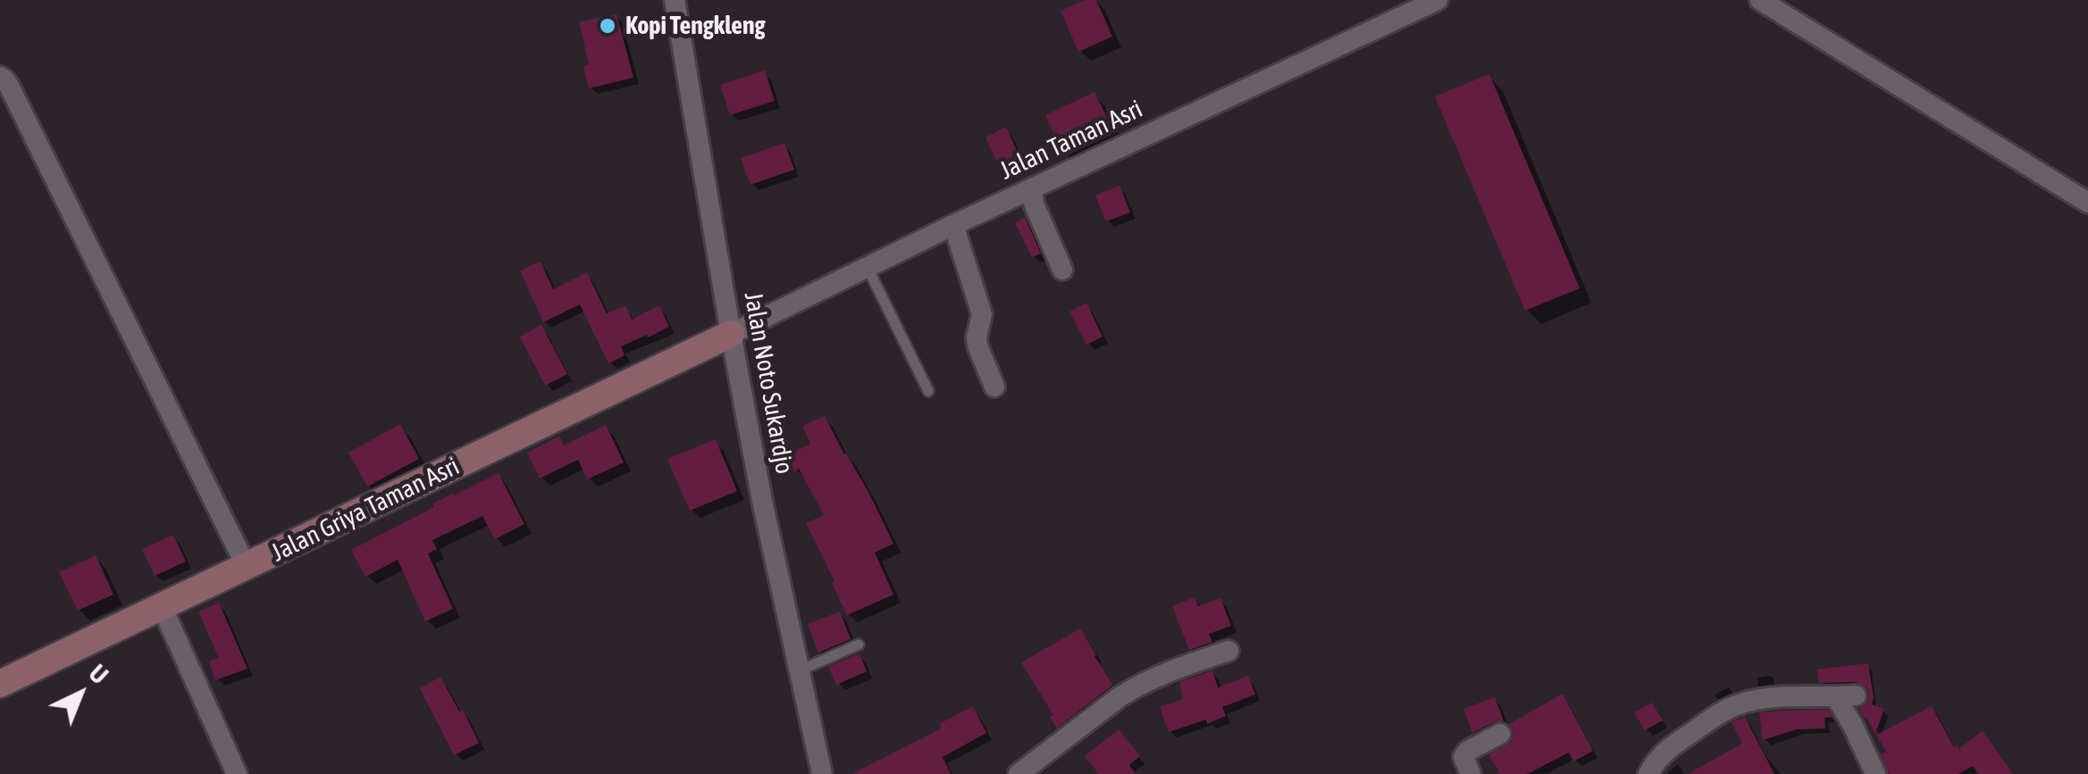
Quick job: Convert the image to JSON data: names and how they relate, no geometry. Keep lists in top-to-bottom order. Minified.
{"streets":{"street":["Jalan Taman Asri","Jalan Noto Sukardjo","Jalan Griya Taman Asri"]},"crossings":[["Jalan Taman Asri","Jalan Noto Sukardjo"],["Jalan Taman Asri","Jalan Griya Taman Asri"],["Jalan Noto Sukardjo","Jalan Griya Taman Asri"]],"places":["Kopi Tengkleng"],"north":"top right"}
